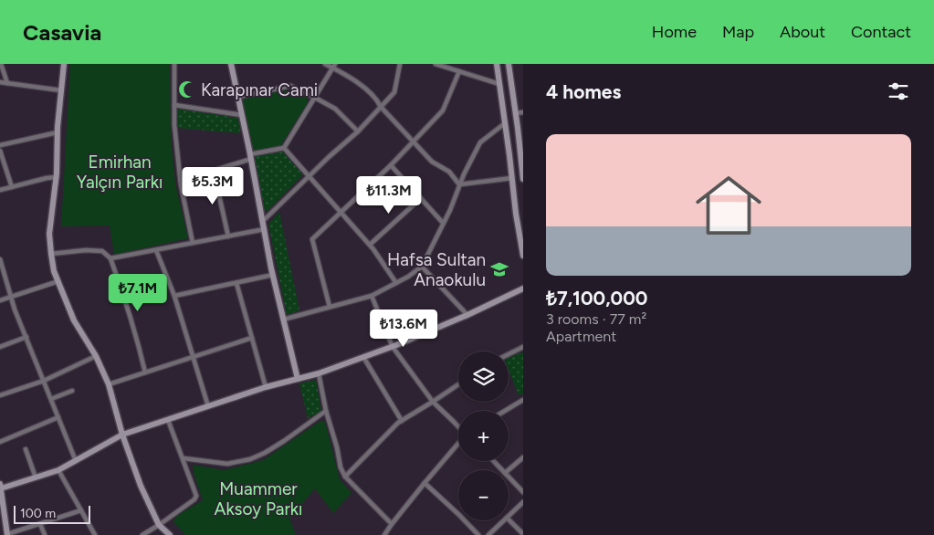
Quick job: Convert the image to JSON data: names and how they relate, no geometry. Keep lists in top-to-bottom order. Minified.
{"parks":["Emirhan Yalçın Parkı","Muammer Aksoy Parkı"],"places":{"mosque":["Karapınar Cami"],"school or university":["Hafsa Sultan Anaokulu"]},"scale_bar":"100 m","page":{"header":"Casavia","nav":["Home","Map","About","Contact"],"heading":"4 homes","list":[{"name":"₺7,100,000","note":"3 rooms · 77 m² · Apartment"}],"price":["₺5.3M","₺11.3M","₺7.1M","₺13.6M"],"map_buttons":["+","−"],"scale":"100 m"}}
